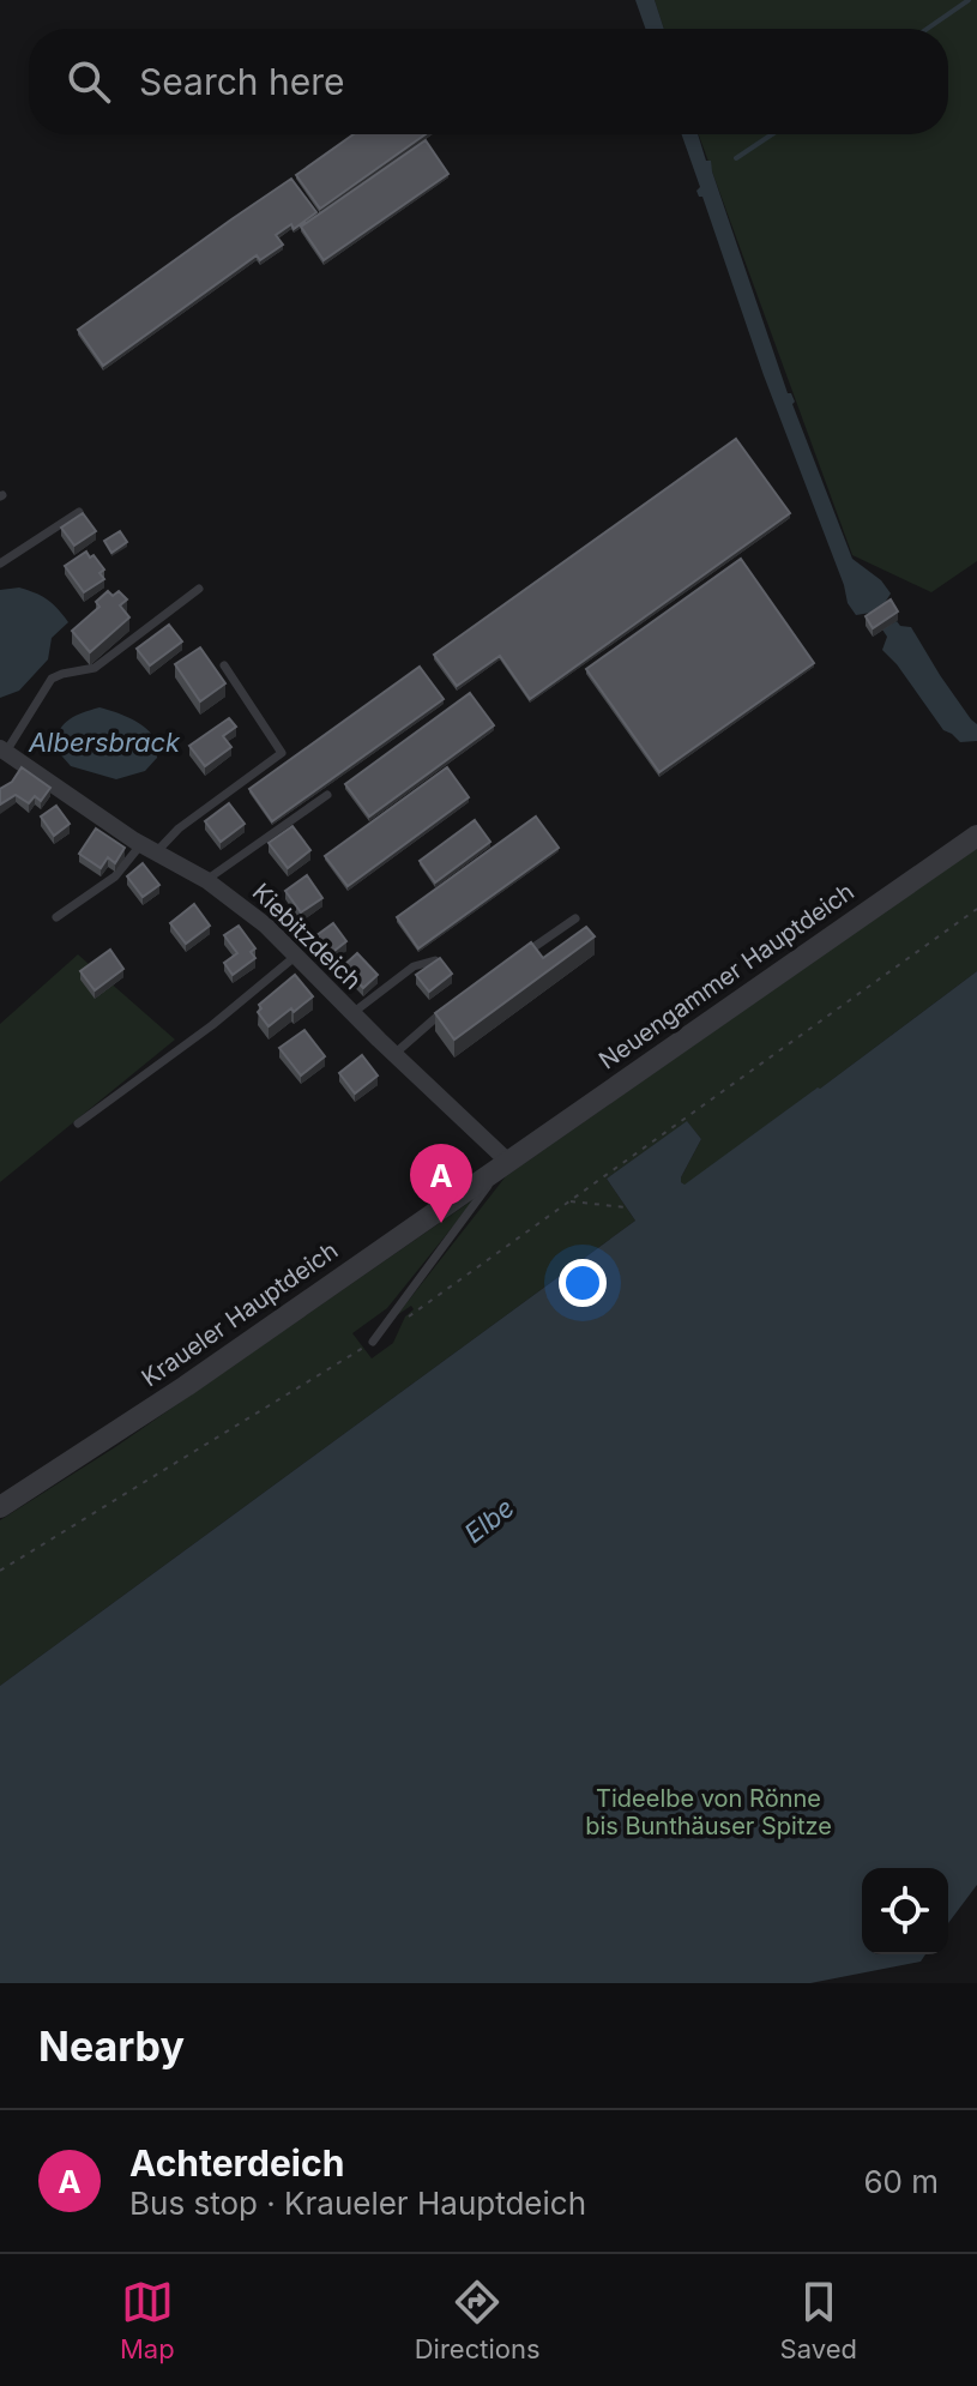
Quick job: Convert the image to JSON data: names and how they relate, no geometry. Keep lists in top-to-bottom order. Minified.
{"streets":{"street":["Kiebitzdeich","Neuengammer Hauptdeich","Kraueler Hauptdeich"]},"crossings":[["Kiebitzdeich","Neuengammer Hauptdeich"],["Kiebitzdeich","Kraueler Hauptdeich"],["Neuengammer Hauptdeich","Kraueler Hauptdeich"]],"water":["Albersbrack","Elbe"],"parks":["Tideelbe von Rönne bis Bunthäuser Spitze"],"page":{"search":"Search here","pins":"A","heading":"Nearby","list":[{"mark":"A","name":"Achterdeich","note":"Bus stop · Kraueler Hauptdeich","value":"60 m"}],"nav":["Map","Directions","Saved"]}}
